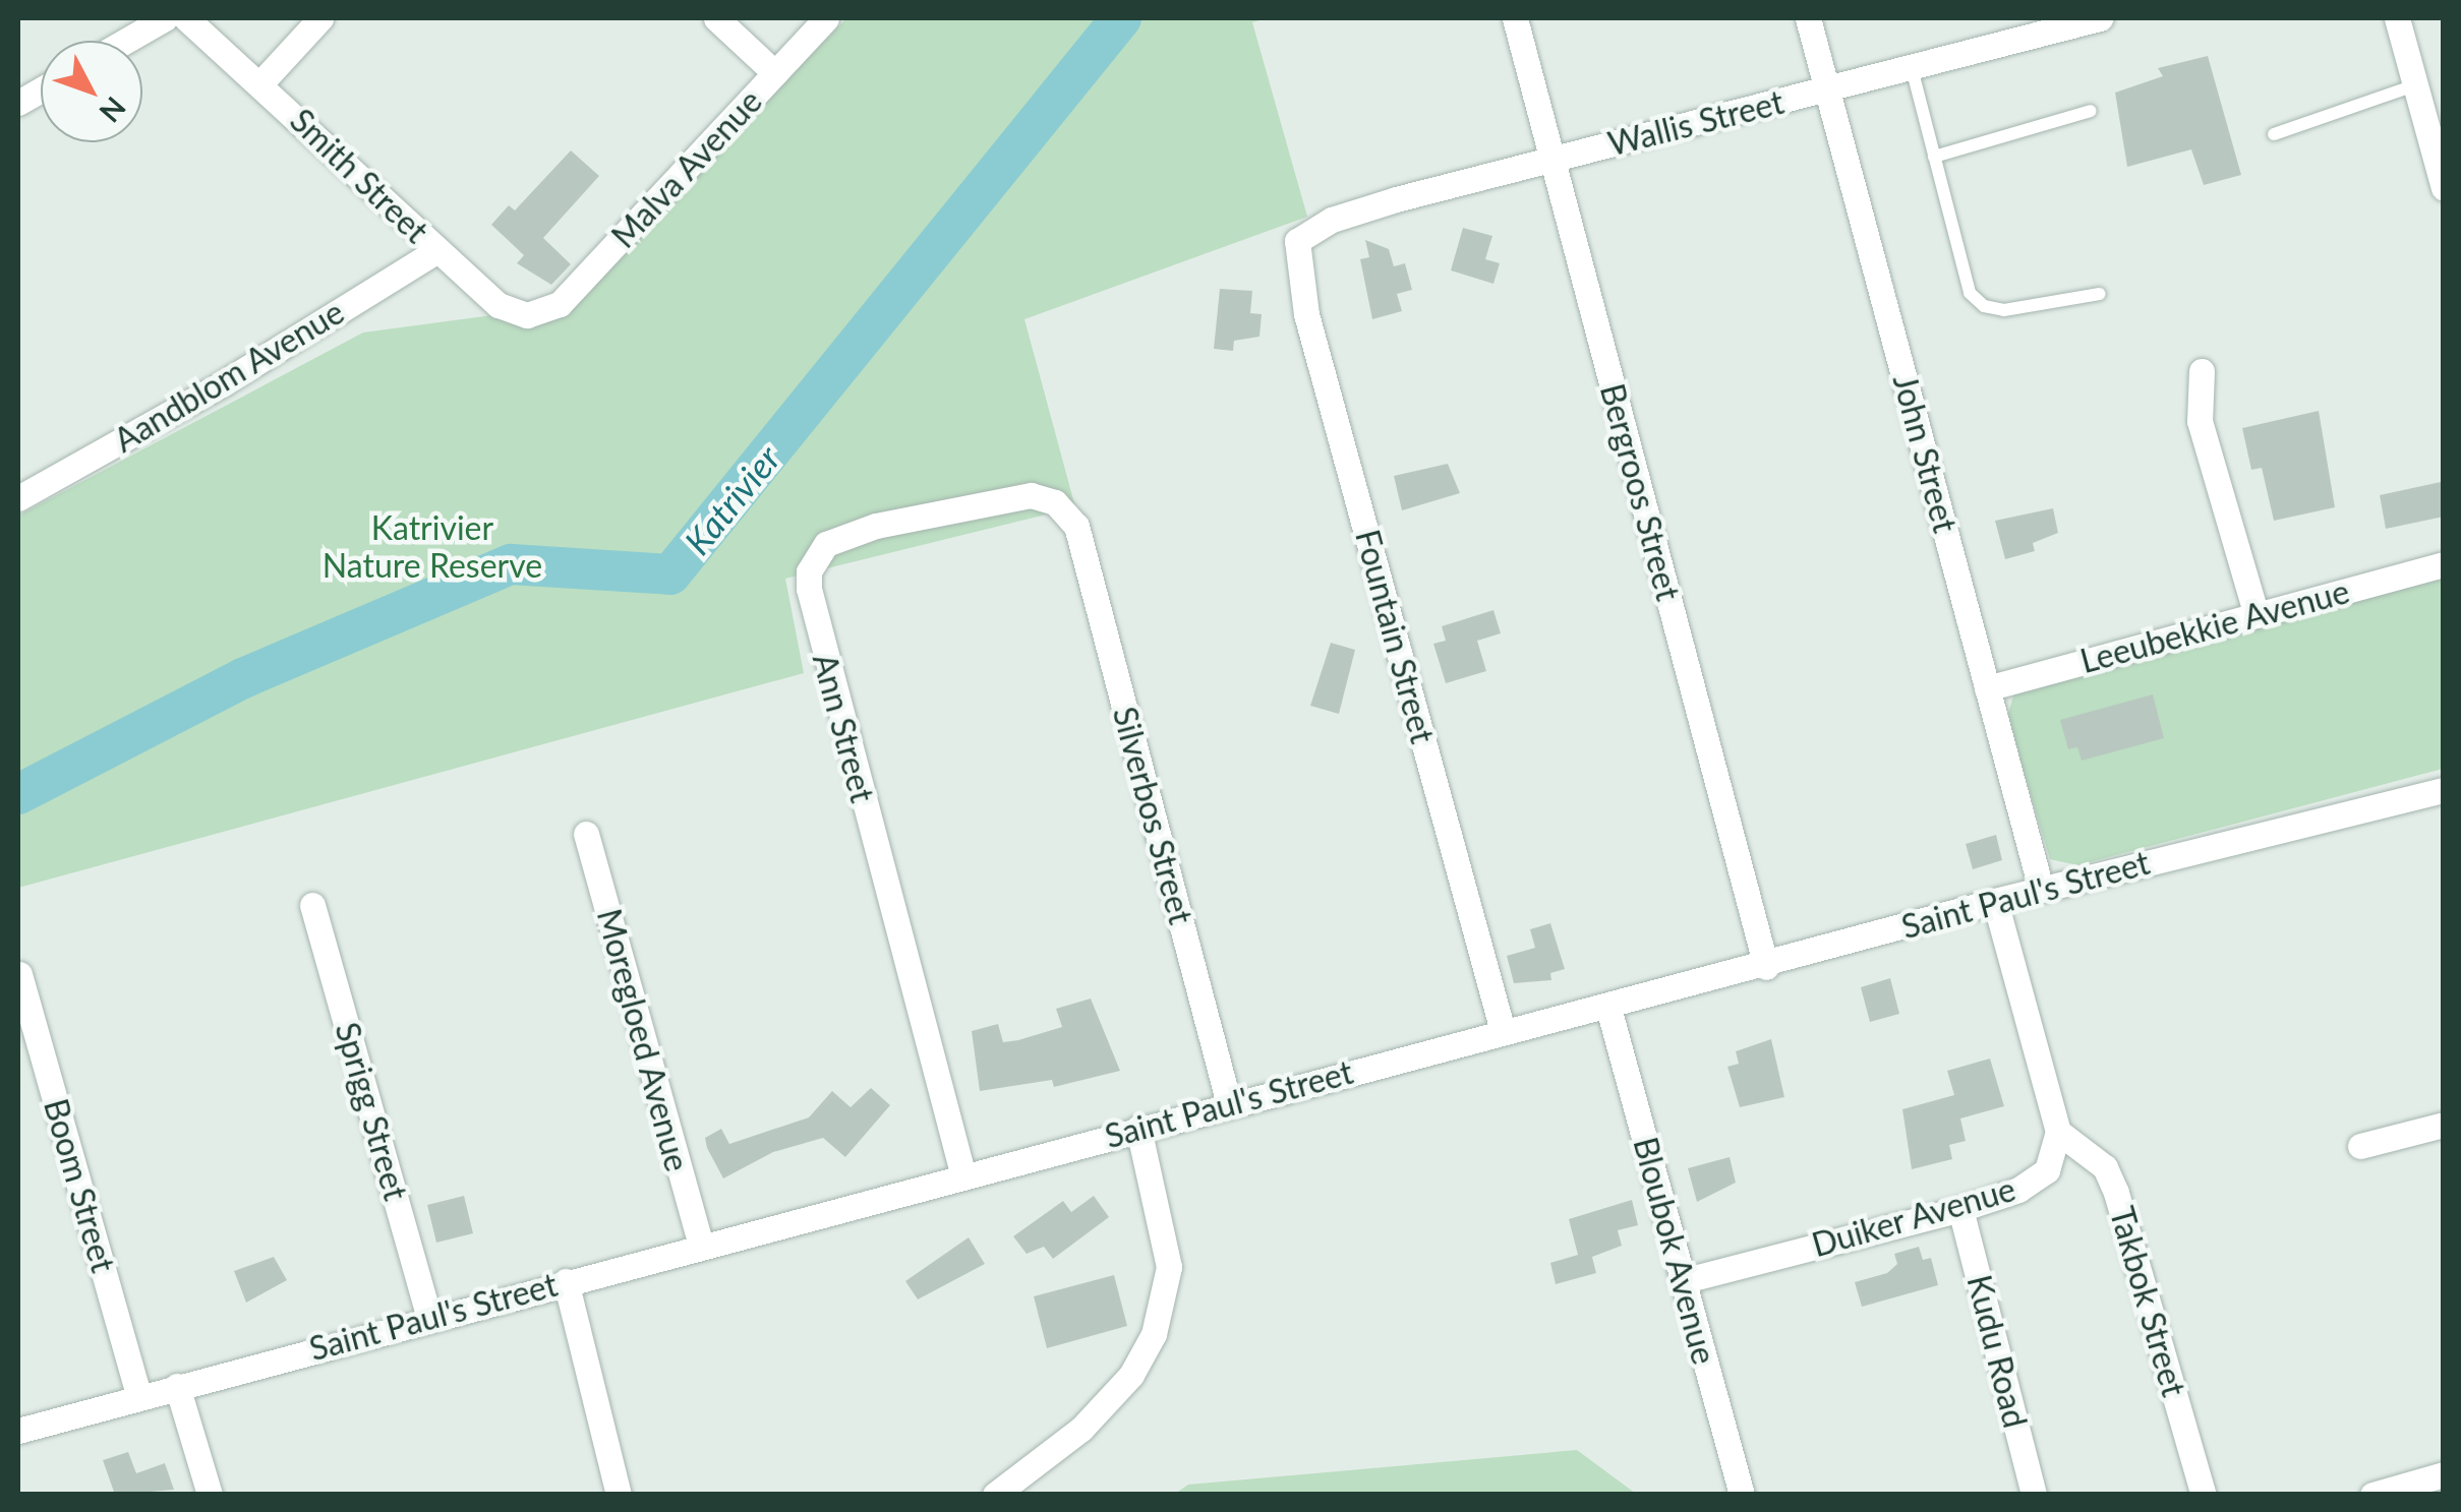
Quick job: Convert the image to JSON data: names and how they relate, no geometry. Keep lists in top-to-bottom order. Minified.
{"streets":{"street":["Wallis Street","Malva Avenue","Smith Street","Aandblom Avenue","John Street","Bergroos Street","Leeubekkie Avenue","Fountain Street","Ann Street","Silverbos Street","Saint Paul's Street","Moregloed Avenue","Sprigg Street","Boom Street","Duiker Avenue","Bloubok Avenue","Takbok Street","Kudu Road"]},"crossings":[["Wallis Street","John Street"],["Wallis Street","Bergroos Street"],["Wallis Street","Fountain Street"],["Malva Avenue","Smith Street"],["Smith Street","Aandblom Avenue"],["John Street","Leeubekkie Avenue"],["John Street","Saint Paul's Street"],["Bergroos Street","Saint Paul's Street"],["Fountain Street","Saint Paul's Street"],["Ann Street","Silverbos Street"],["Ann Street","Saint Paul's Street"],["Silverbos Street","Saint Paul's Street"],["Saint Paul's Street","Moregloed Avenue"],["Saint Paul's Street","Sprigg Street"],["Saint Paul's Street","Boom Street"],["Saint Paul's Street","Bloubok Avenue"],["Duiker Avenue","Bloubok Avenue"],["Duiker Avenue","Takbok Street"],["Duiker Avenue","Kudu Road"]],"water":["Katrivier"],"parks":["Katrivier Nature Reserve"],"north":"bottom right"}
